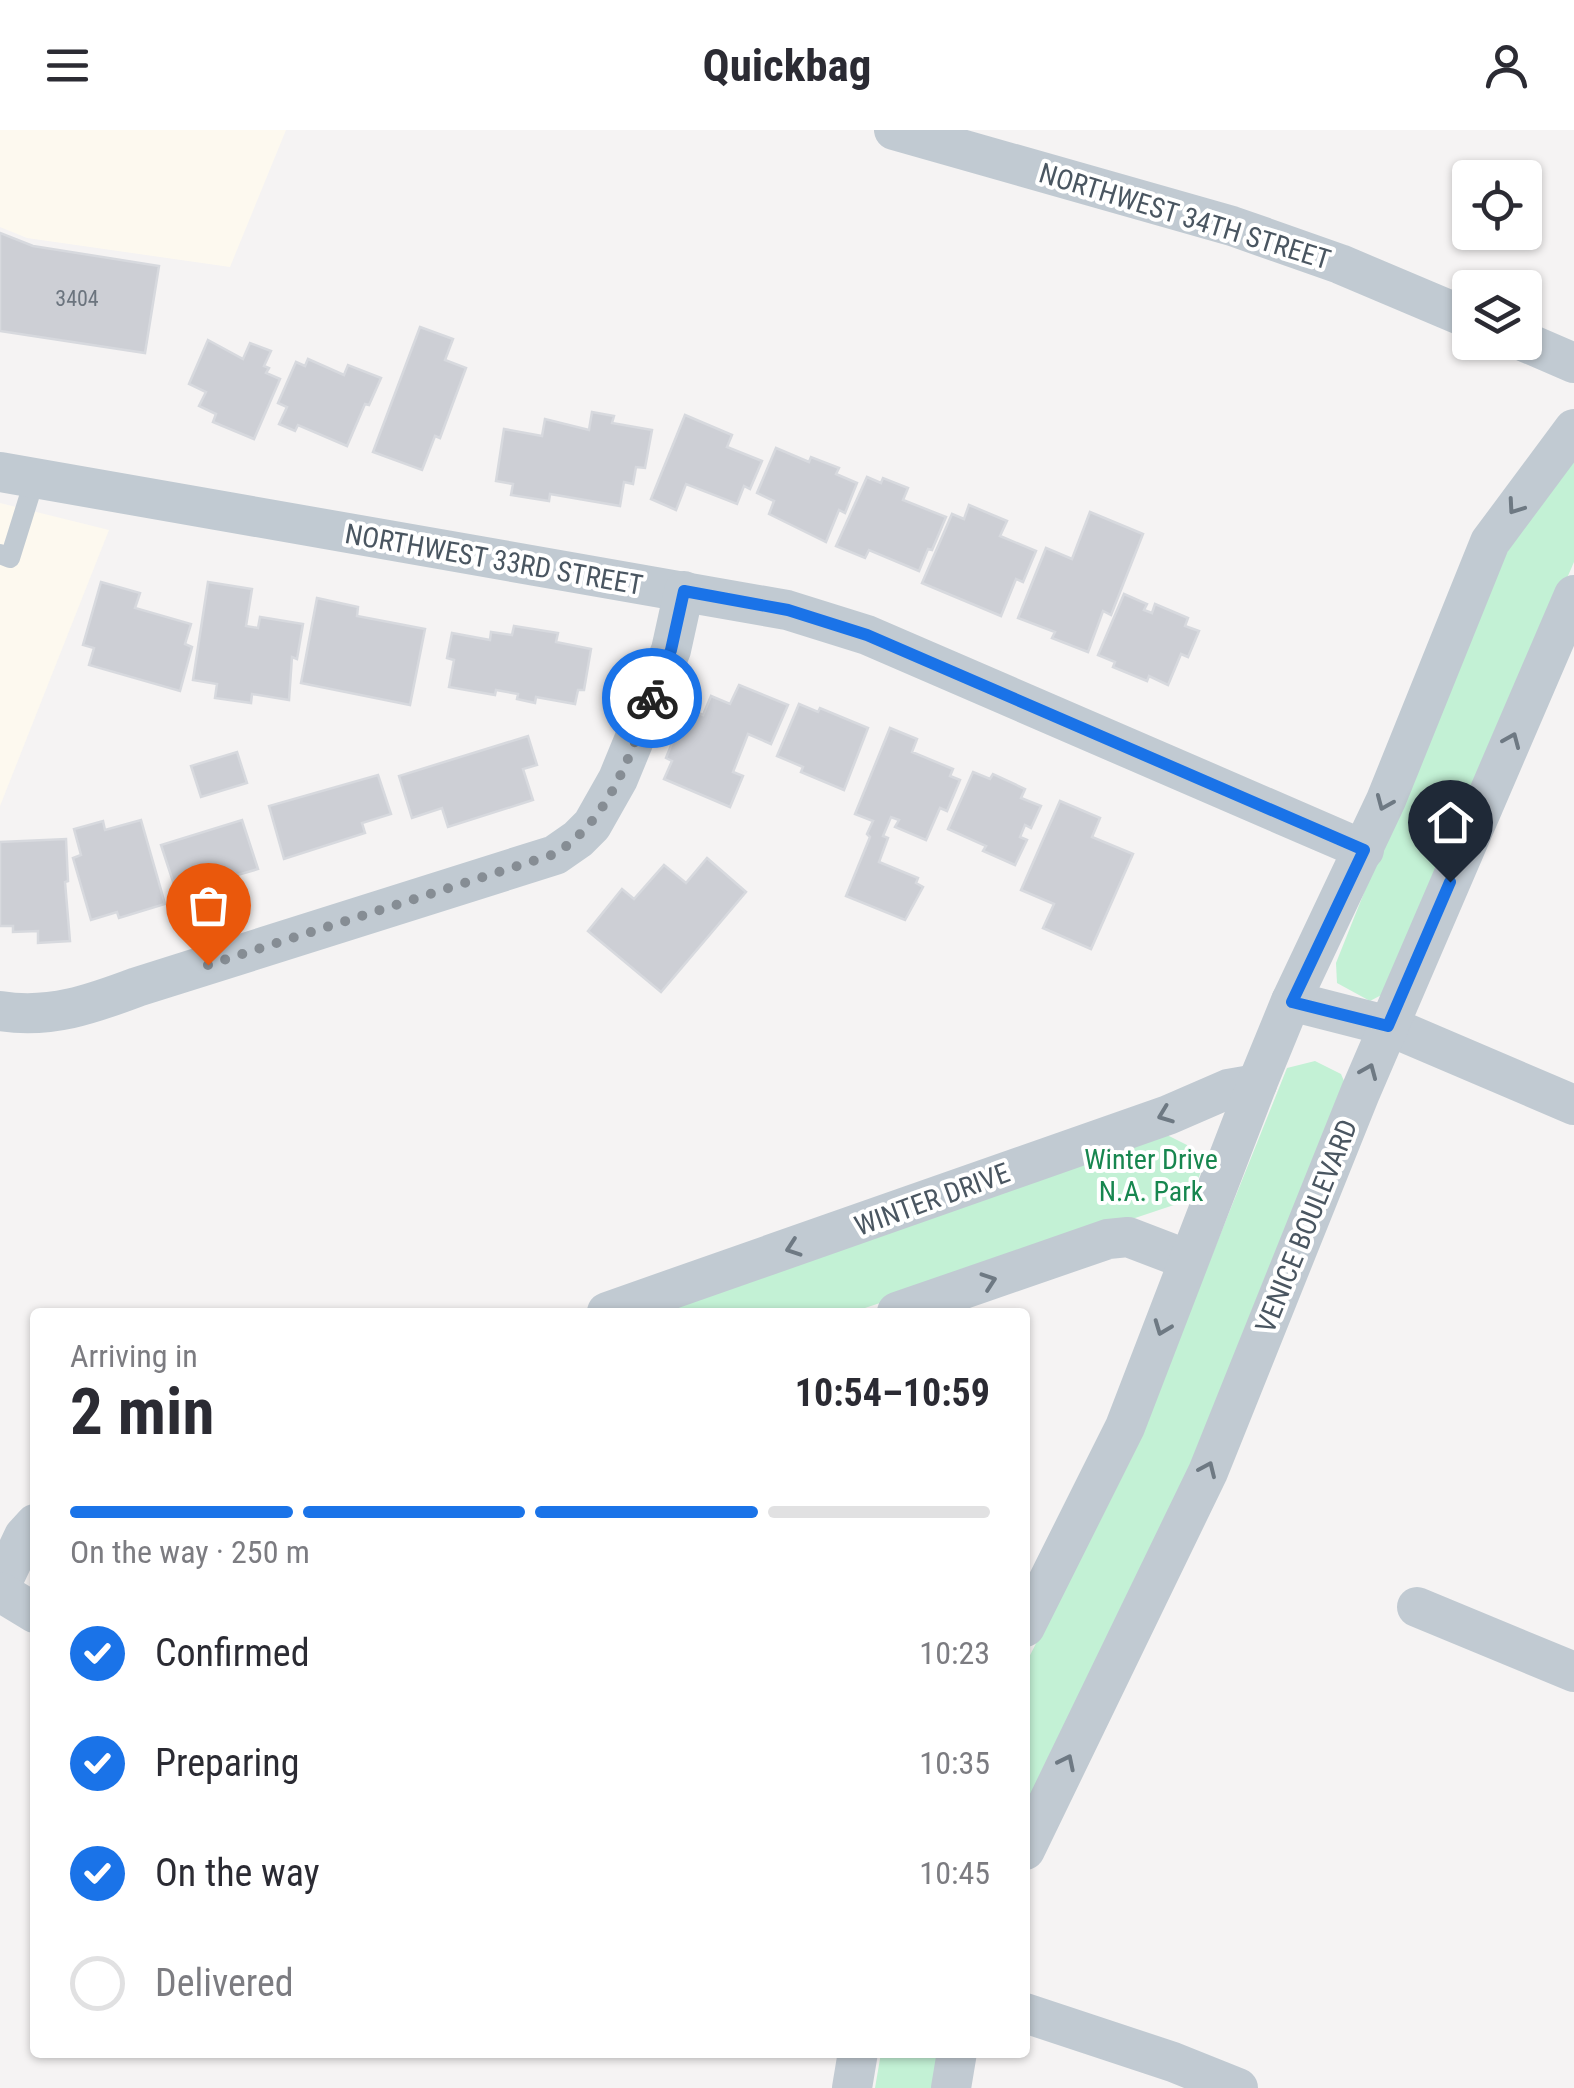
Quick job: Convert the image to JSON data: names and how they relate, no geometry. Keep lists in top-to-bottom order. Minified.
{"streets":{"street":["NORTHWEST 34TH STREET","NORTHWEST 33RD STREET","WINTER DRIVE","VENICE BOULEVARD"]},"parks":["Winter Drive N.A. Park"],"house_numbers":["3404"],"page":{"header":"Quickbag","heading":["2 min","Arriving in","10:54–10:59"],"bar":"On the way · 250 m","list":[["Confirmed","10:23"],["Preparing","10:35"],["On the way","10:45"],"Delivered"]}}
